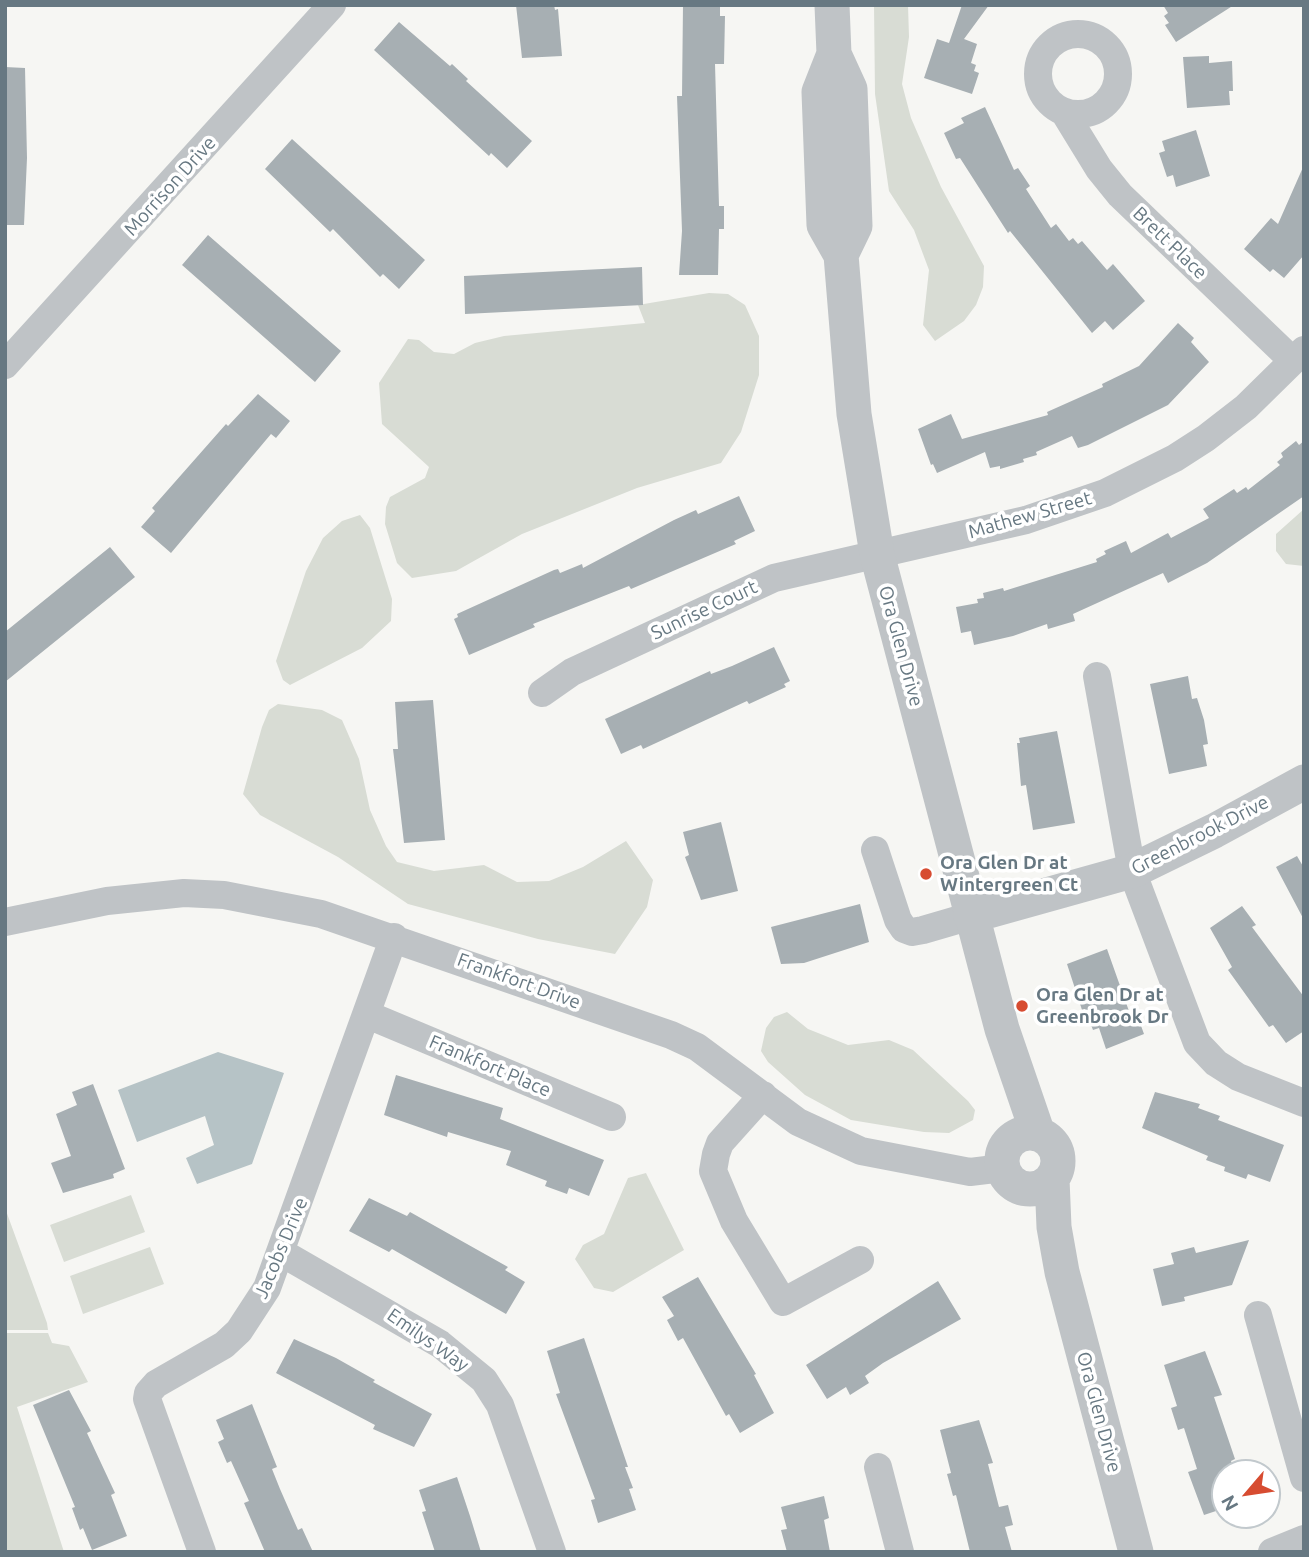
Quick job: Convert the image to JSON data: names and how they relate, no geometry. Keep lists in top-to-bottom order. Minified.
{"streets":{"street":["Morrison Drive","Brett Place","Mathew Street","Sunrise Court","Ora Glen Drive","Greenbrook Drive","Frankfort Drive","Frankfort Place","Jacobs Drive","Emilys Way"]},"crossings":[["Brett Place","Mathew Street"],["Mathew Street","Sunrise Court"],["Mathew Street","Ora Glen Drive"],["Sunrise Court","Ora Glen Drive"],["Ora Glen Drive","Greenbrook Drive"],["Ora Glen Drive","Frankfort Drive"],["Frankfort Drive","Jacobs Drive"],["Frankfort Place","Jacobs Drive"],["Jacobs Drive","Emilys Way"]],"places":["Ora Glen Dr at Wintergreen Ct","Ora Glen Dr at Greenbrook Dr"],"north":"bottom left"}
